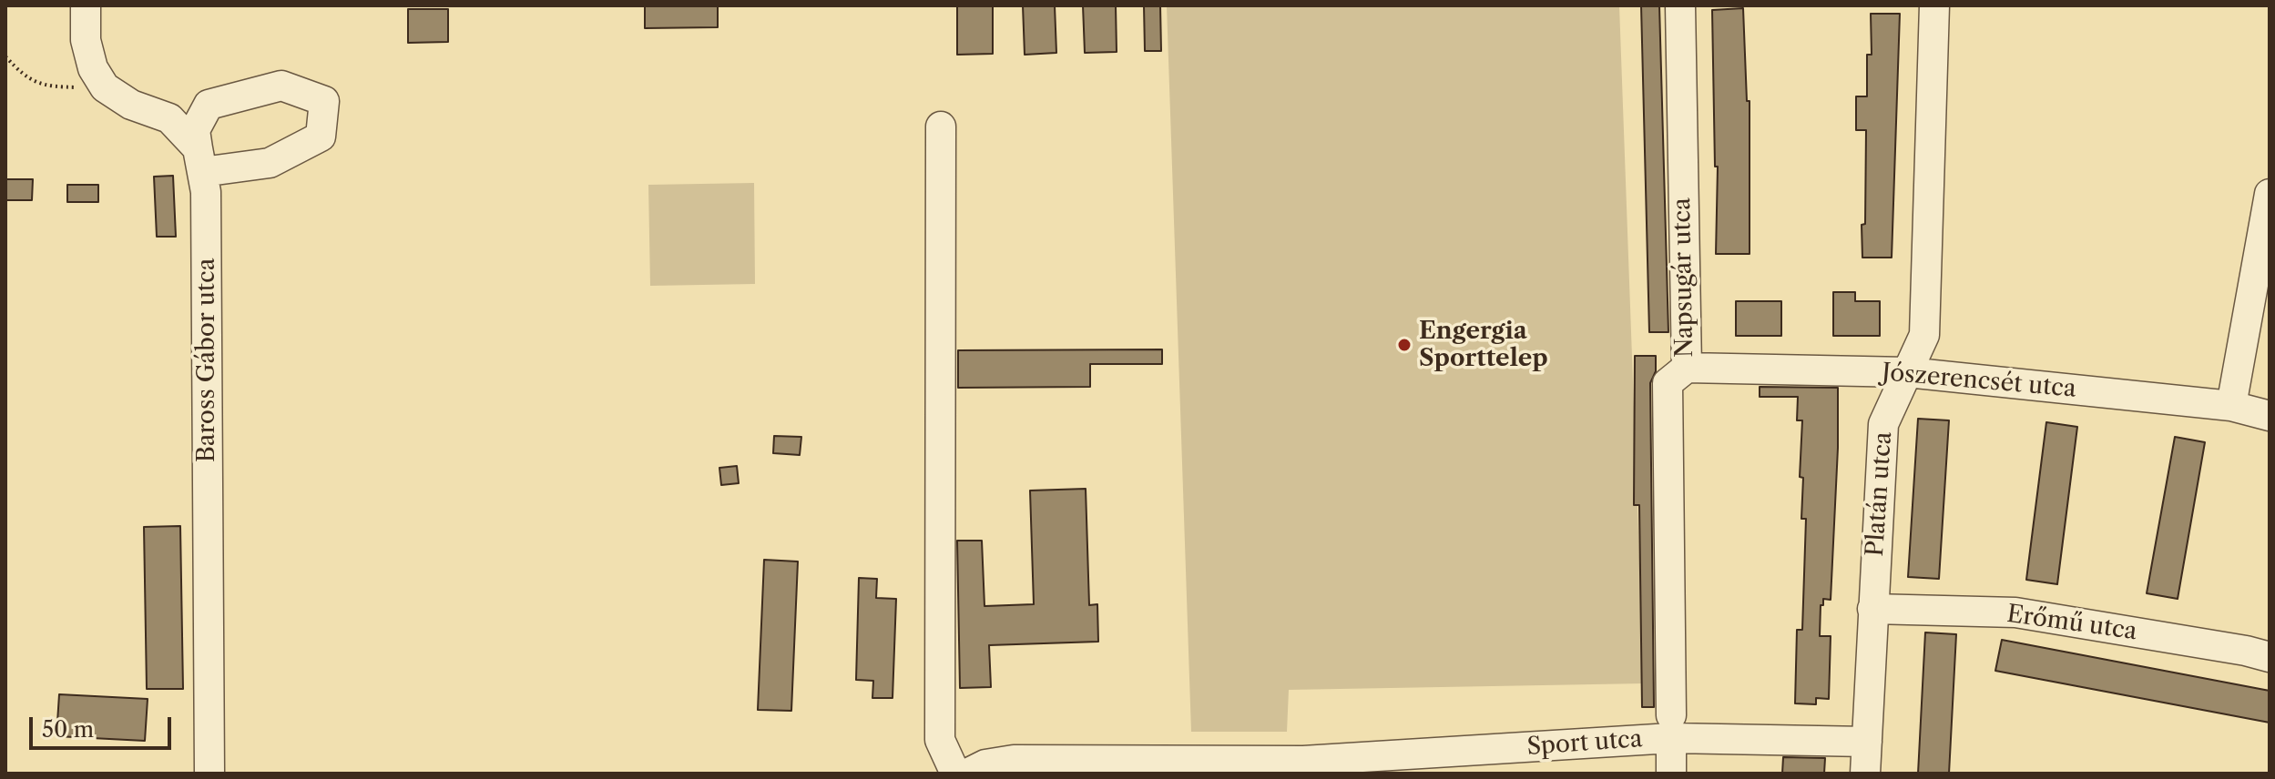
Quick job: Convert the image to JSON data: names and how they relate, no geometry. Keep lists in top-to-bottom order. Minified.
{"streets":{"street":["Napsugár utca","Baross Gábor utca","Jószerencsét utca","Platán utca","Erőmű utca","Sport utca"]},"crossings":[["Napsugár utca","Jószerencsét utca"],["Napsugár utca","Sport utca"],["Jószerencsét utca","Platán utca"],["Platán utca","Erőmű utca"],["Platán utca","Sport utca"]],"places":["Engergia Sporttelep"],"scale_bar":"50 m"}
